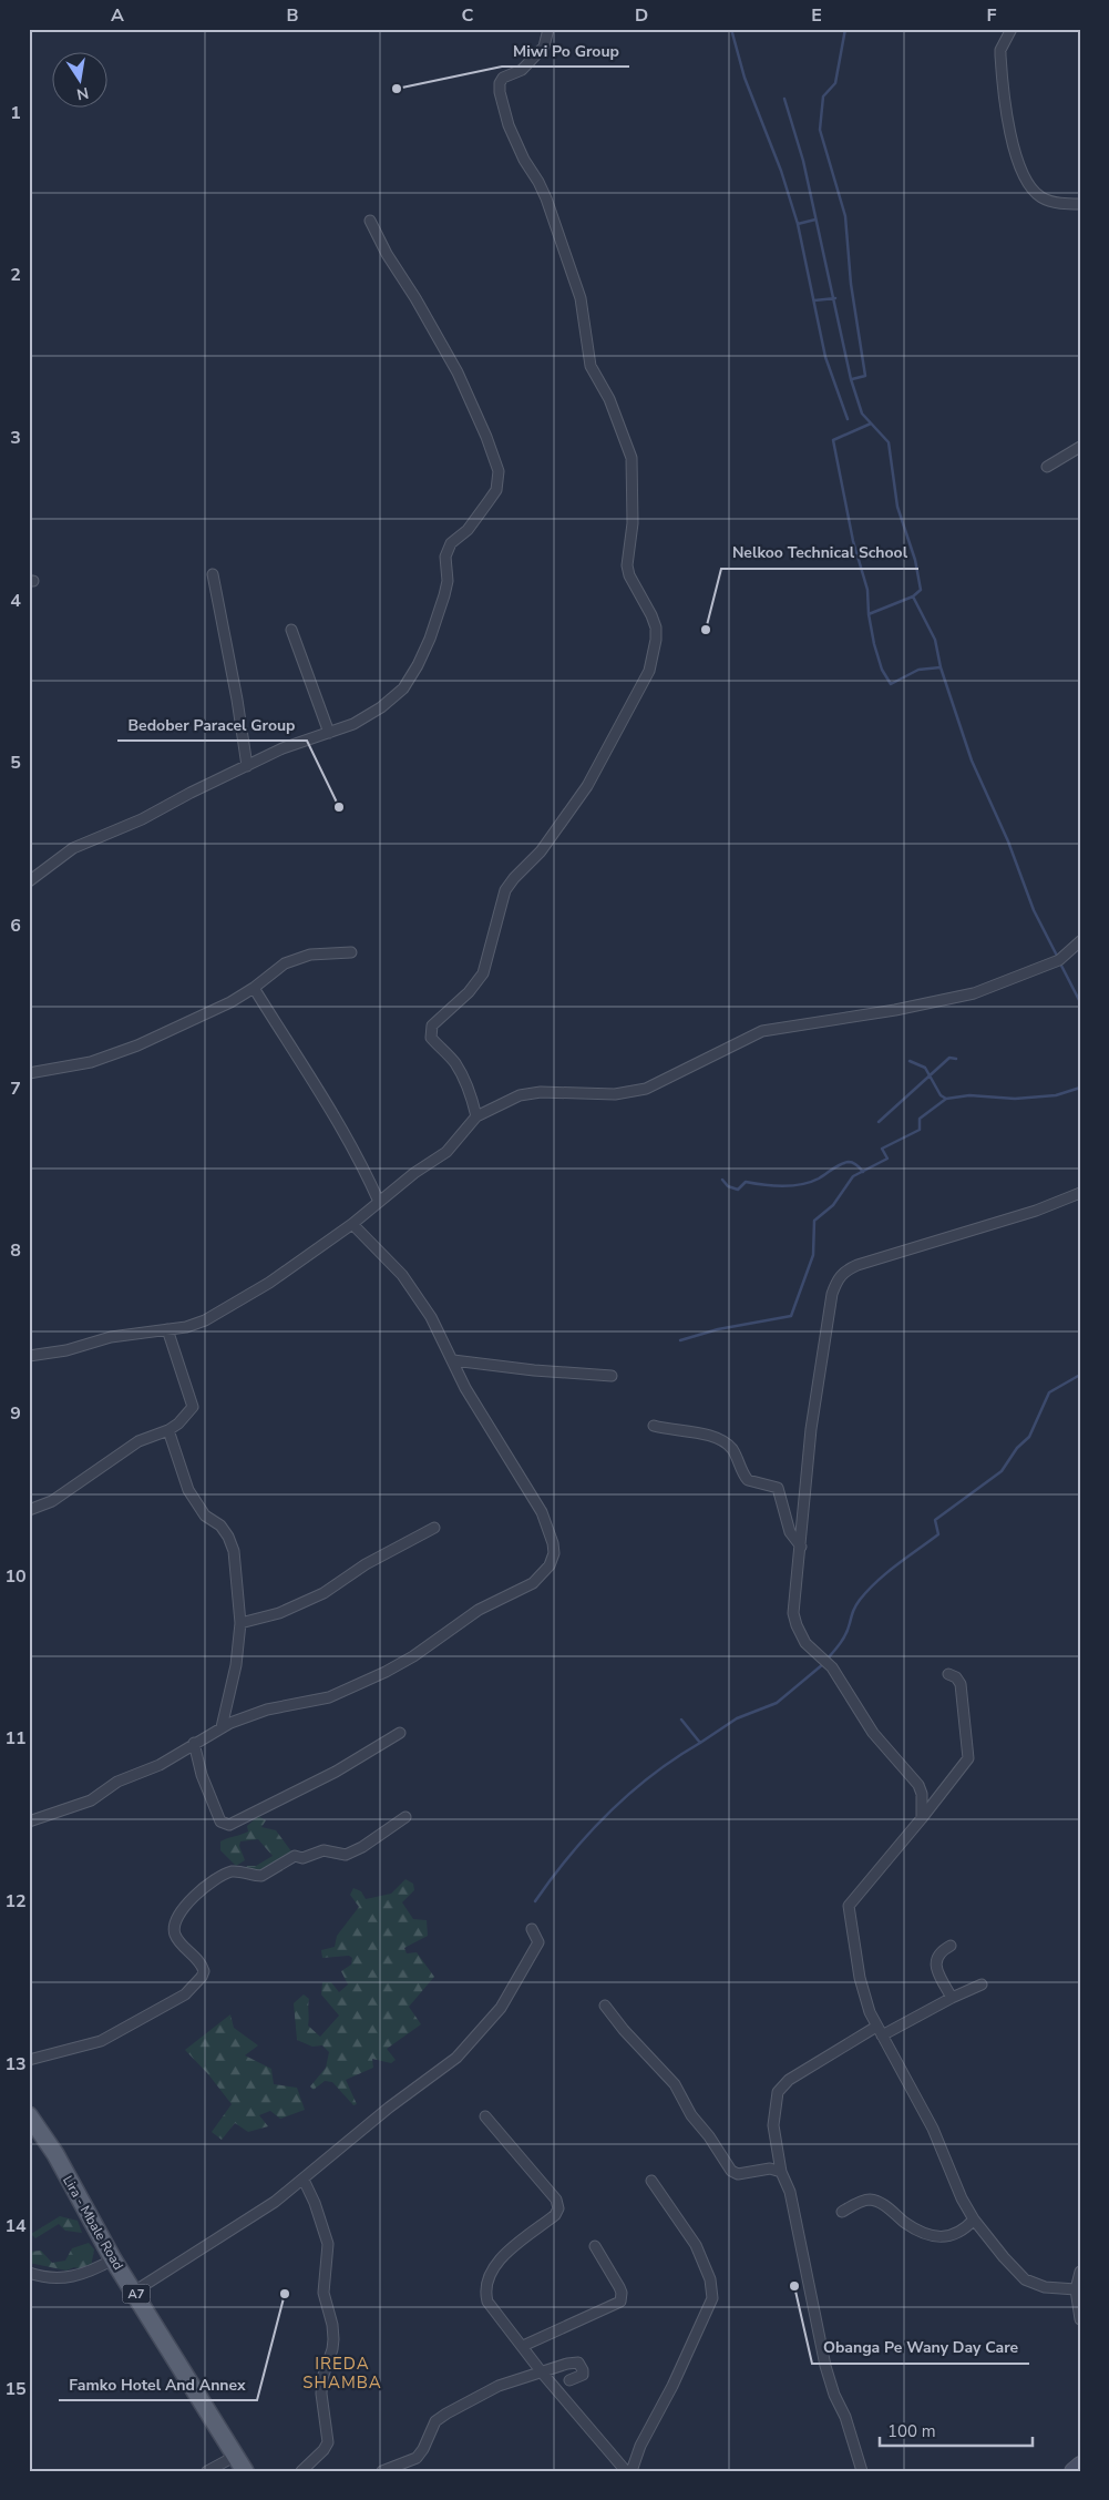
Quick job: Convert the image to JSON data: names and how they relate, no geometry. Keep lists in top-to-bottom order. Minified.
{"streets":{"main road":["Lira - Mbale Road","A7"]},"districts":["IREDA SHAMBA"],"places":["Miwi Po Group","Nelkoo Technical School","Bedober Paracel Group","Obanga Pe Wany Day Care","Famko Hotel And Annex"],"scale_bar":"100 m","north":"bottom","grid":{"columns":["A","B","C","D","E","F"],"rows":["1","2","3","4","5","6","7","8","9","10","11","12","13","14","15"]}}
